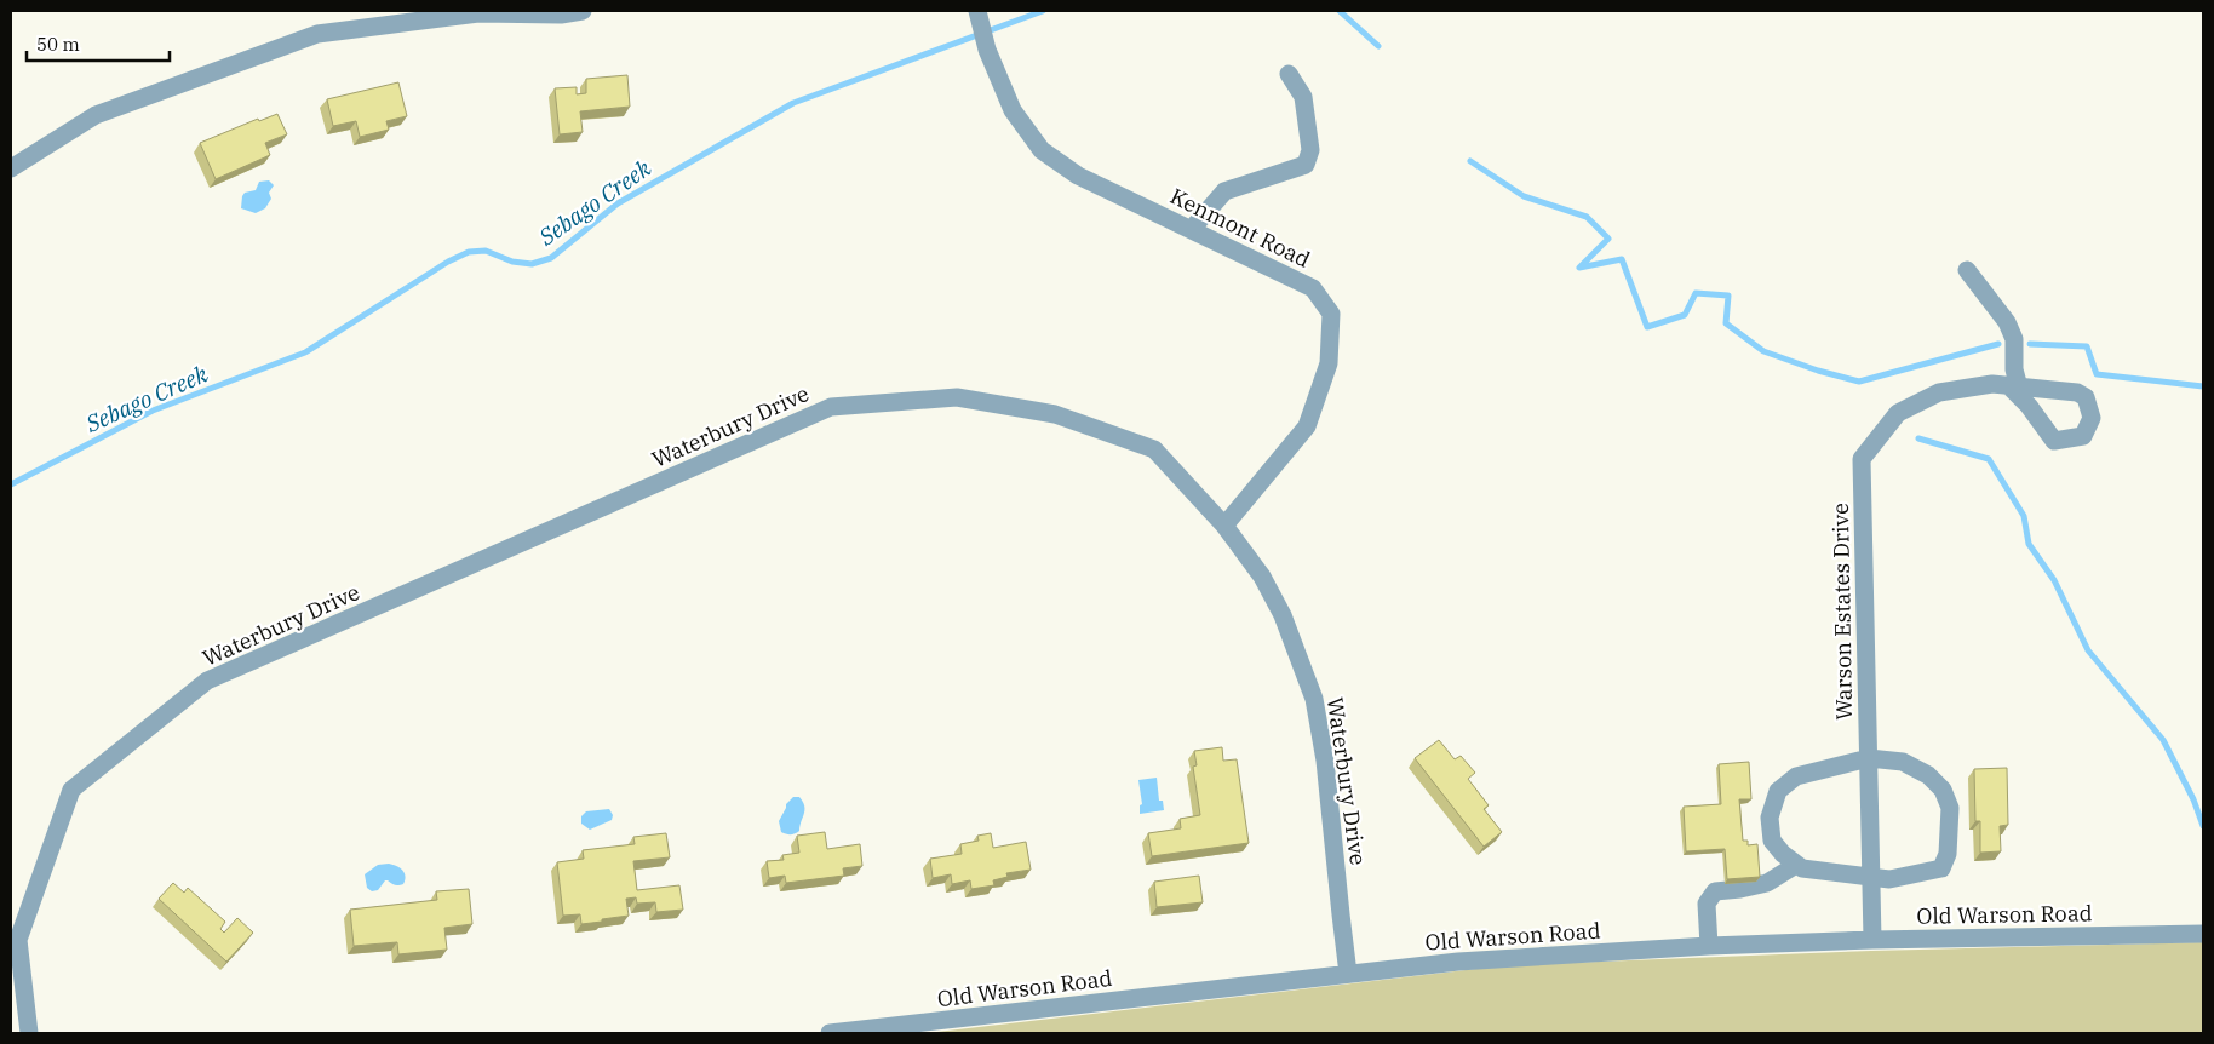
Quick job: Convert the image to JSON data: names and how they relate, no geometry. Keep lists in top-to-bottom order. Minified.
{"streets":{"street":["Kenmont Road","Waterbury Drive","Warson Estates Drive","Old Warson Road"]},"crossings":[["Kenmont Road","Waterbury Drive"],["Waterbury Drive","Old Warson Road"],["Warson Estates Drive","Old Warson Road"]],"water":["Sebago Creek"],"scale_bar":"50 m"}
